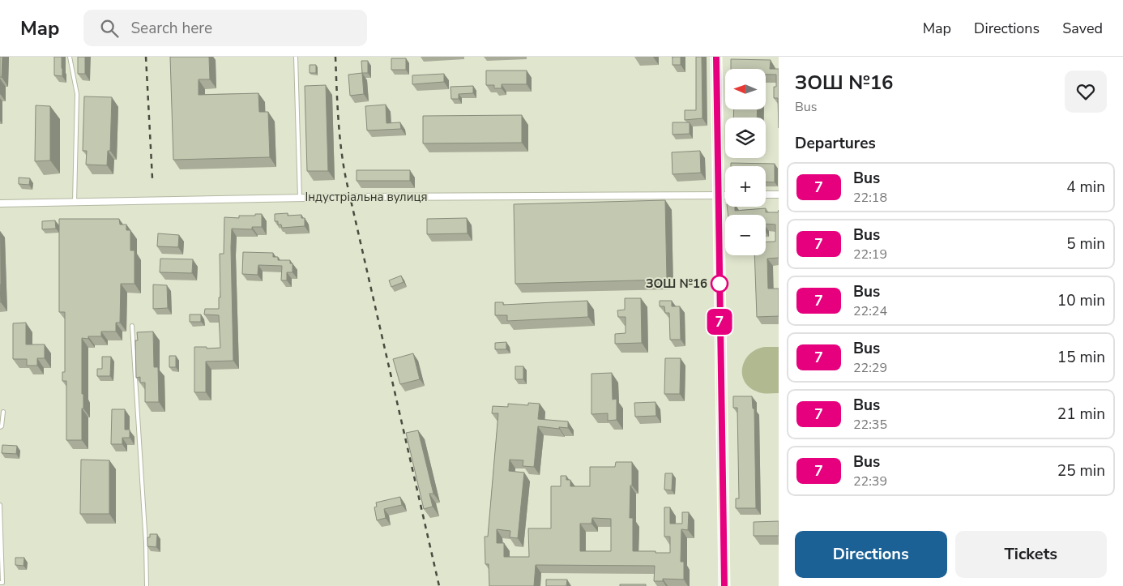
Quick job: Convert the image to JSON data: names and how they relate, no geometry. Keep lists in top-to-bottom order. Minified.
{"streets":{"street":["Індустріальна вулиця"]},"places":["ЗОШ №16"],"lines":["bus line 7"],"north":"left","page":{"header":"Map","search":"Search here","nav":["Map","Directions","Saved"],"on_map":"7","heading":[["ЗОШ №16","Bus"],"Departures"],"map_buttons":["+","−"],"list":[{"mark":"7","name":"Bus","note":"22:18","value":"4 min"},{"mark":"7","name":"Bus","note":"22:19","value":"5 min"},{"mark":"7","name":"Bus","note":"22:24","value":"10 min"},{"mark":"7","name":"Bus","note":"22:29","value":"15 min"},{"mark":"7","name":"Bus","note":"22:35","value":"21 min"},{"mark":"7","name":"Bus","note":"22:39","value":"25 min"}],"buttons":["Directions","Tickets"]}}
